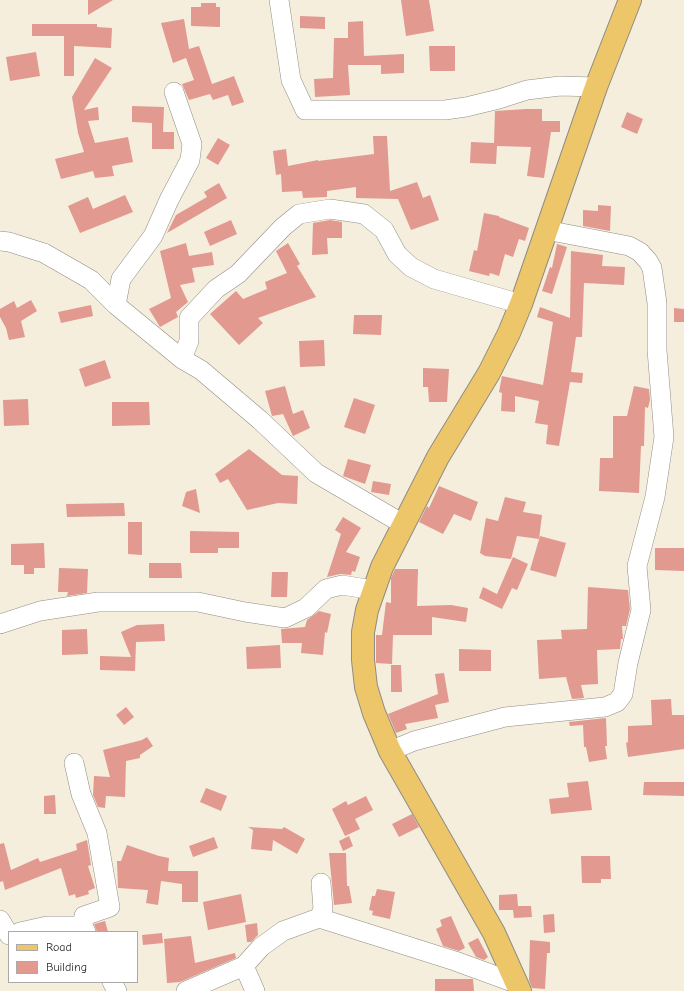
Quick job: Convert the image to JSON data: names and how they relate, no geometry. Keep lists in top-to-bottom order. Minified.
{"legend":["Road","Building"]}
